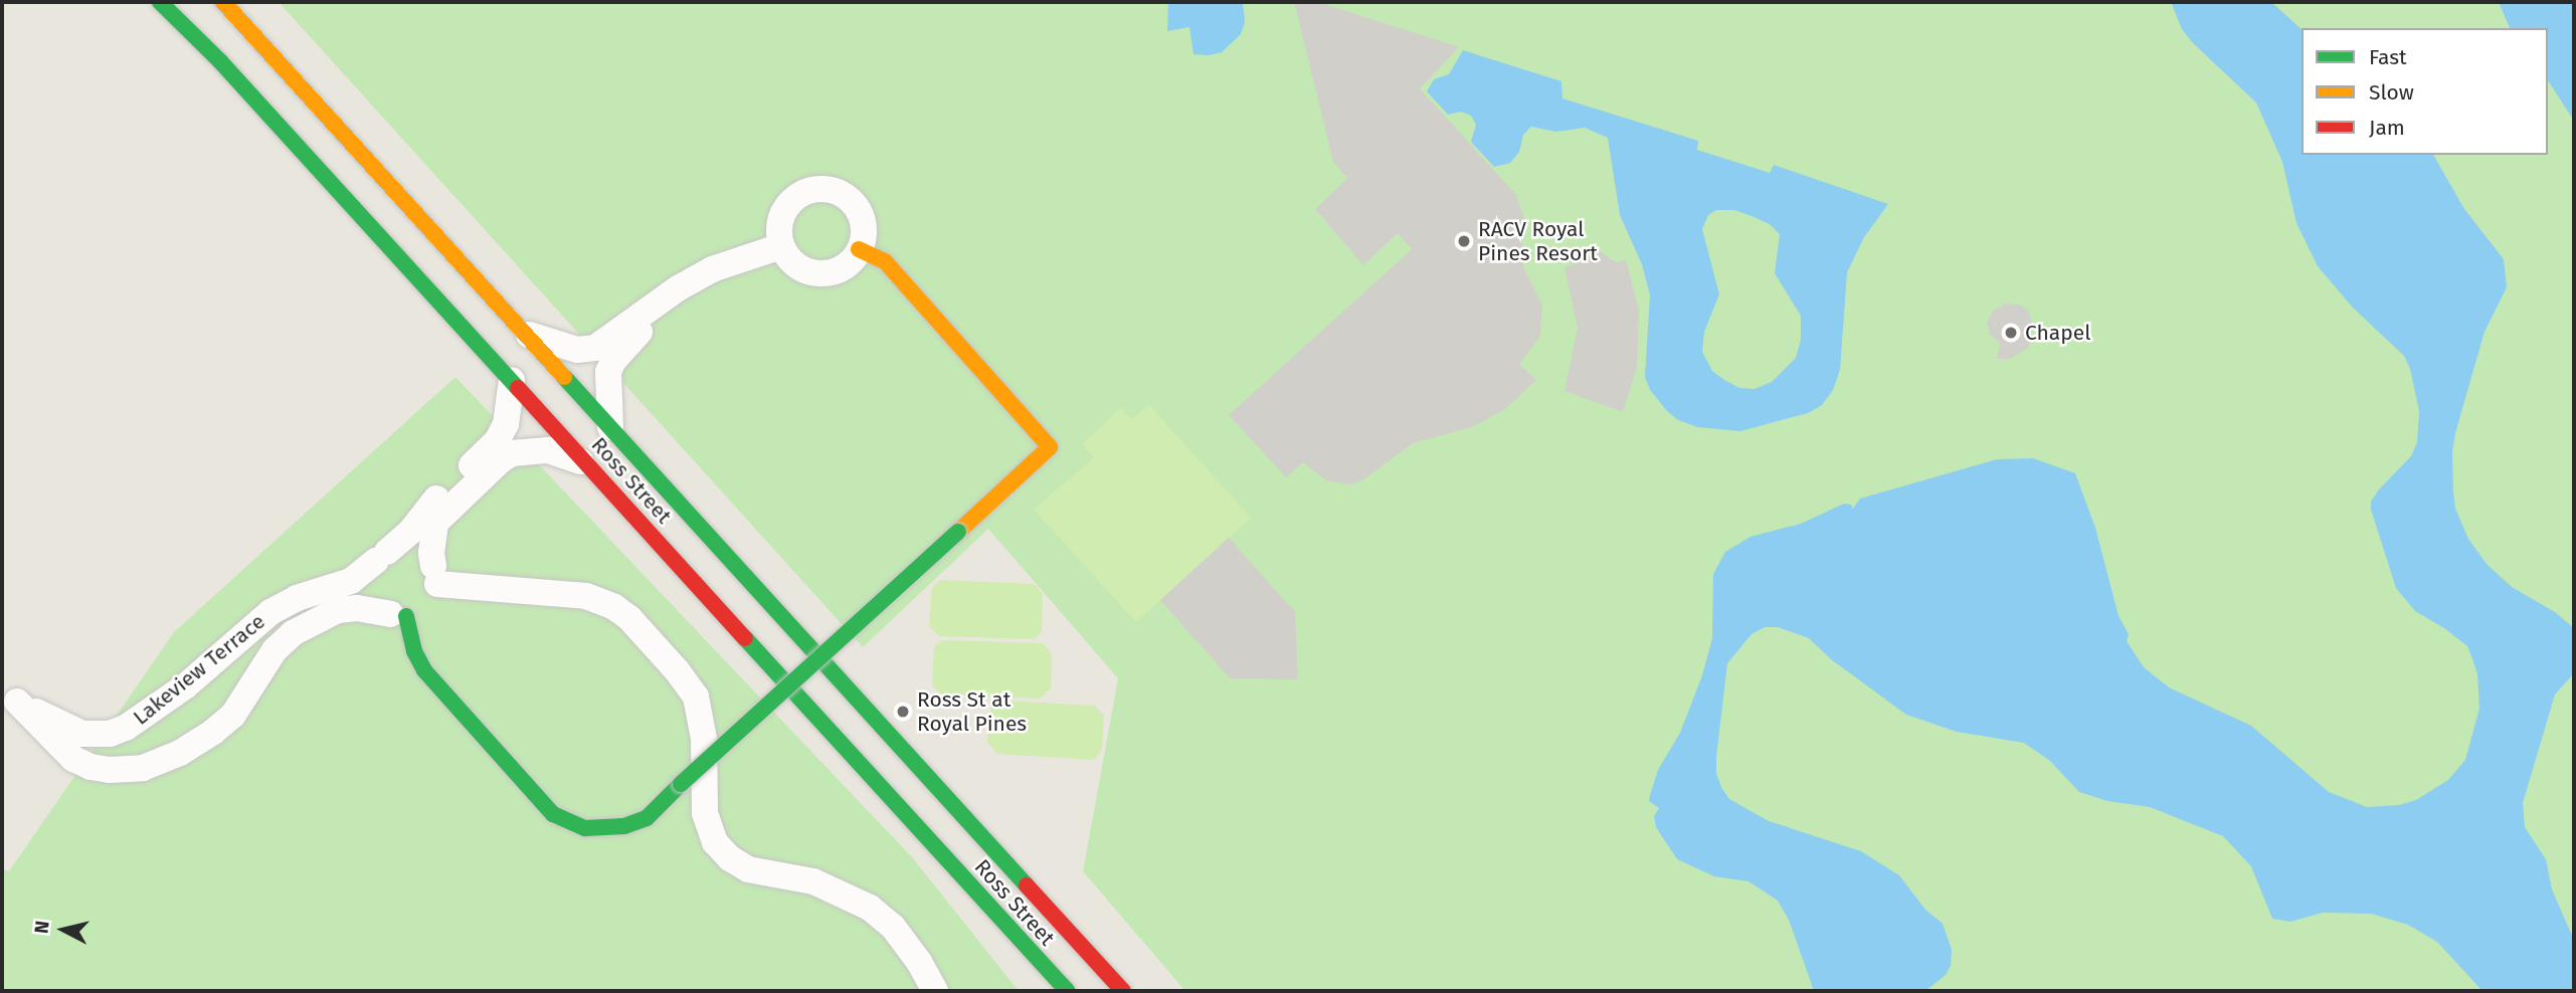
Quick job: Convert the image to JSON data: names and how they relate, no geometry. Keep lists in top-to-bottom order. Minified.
{"streets":{"main road":["Ross Street"],"street":["Lakeview Terrace"]},"crossings":[["Ross Street","Lakeview Terrace"]],"places":["RACV Royal Pines Resort","Chapel","Ross St at Royal Pines"],"legend":["Fast","Slow","Jam"],"north":"left"}
